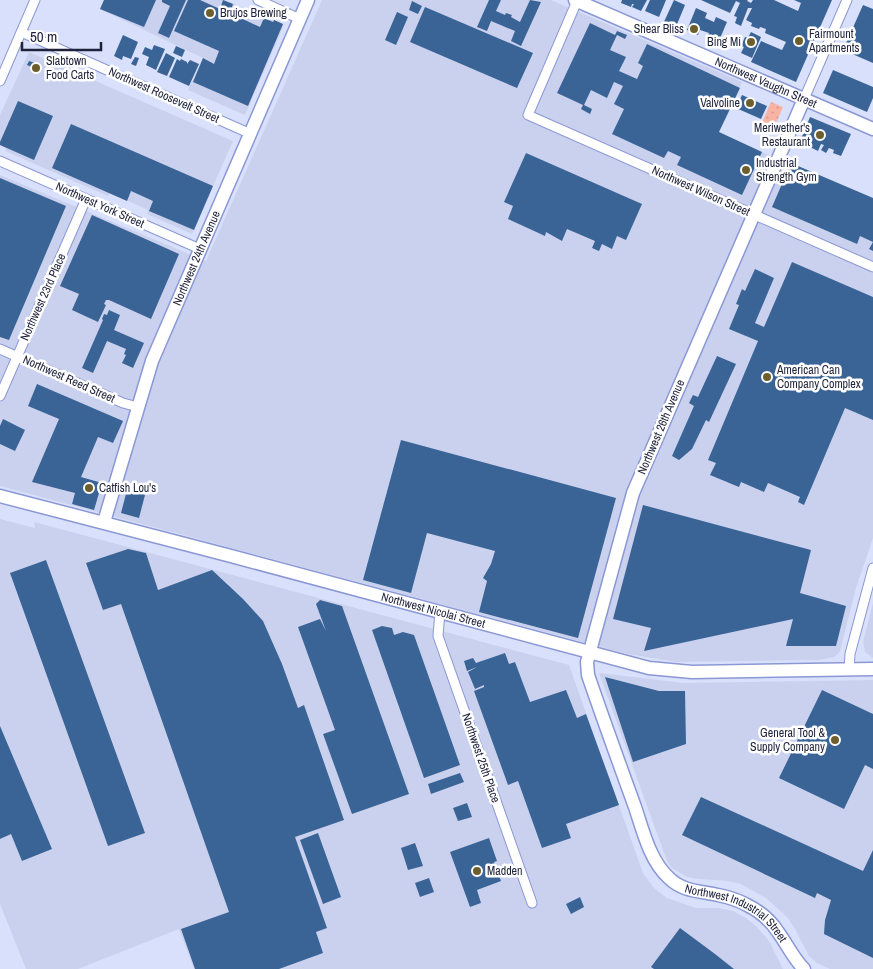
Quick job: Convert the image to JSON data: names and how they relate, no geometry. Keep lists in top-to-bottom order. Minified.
{"streets":{"street":["Northwest Vaughn Street","Northwest Roosevelt Street","Northwest Wilson Street","Northwest York Street","Northwest 24th Avenue","Northwest 23rd Place","Northwest Reed Street","Northwest 26th Avenue","Northwest Nicolai Street","Northwest 25th Place","Northwest Industrial Street"]},"crossings":[["Northwest Vaughn Street","Northwest Wilson Street"],["Northwest Vaughn Street","Northwest 26th Avenue"],["Northwest Roosevelt Street","Northwest 24th Avenue"],["Northwest Wilson Street","Northwest 26th Avenue"],["Northwest York Street","Northwest 24th Avenue"],["Northwest York Street","Northwest 23rd Place"],["Northwest 24th Avenue","Northwest Reed Street"],["Northwest 24th Avenue","Northwest Nicolai Street"],["Northwest 23rd Place","Northwest Reed Street"],["Northwest 26th Avenue","Northwest Nicolai Street"],["Northwest 26th Avenue","Northwest Industrial Street"],["Northwest Nicolai Street","Northwest 25th Place"]],"places":["Brujos Brewing","Shear Bliss","Fairmount Apartments","Bing Mi","Slabtown Food Carts","Valvoline","Meriwether's Restaurant","Industrial Strength Gym","American Can Company Complex","Catfish Lou's","General Tool & Supply Company","Madden"],"scale_bar":"50 m"}
